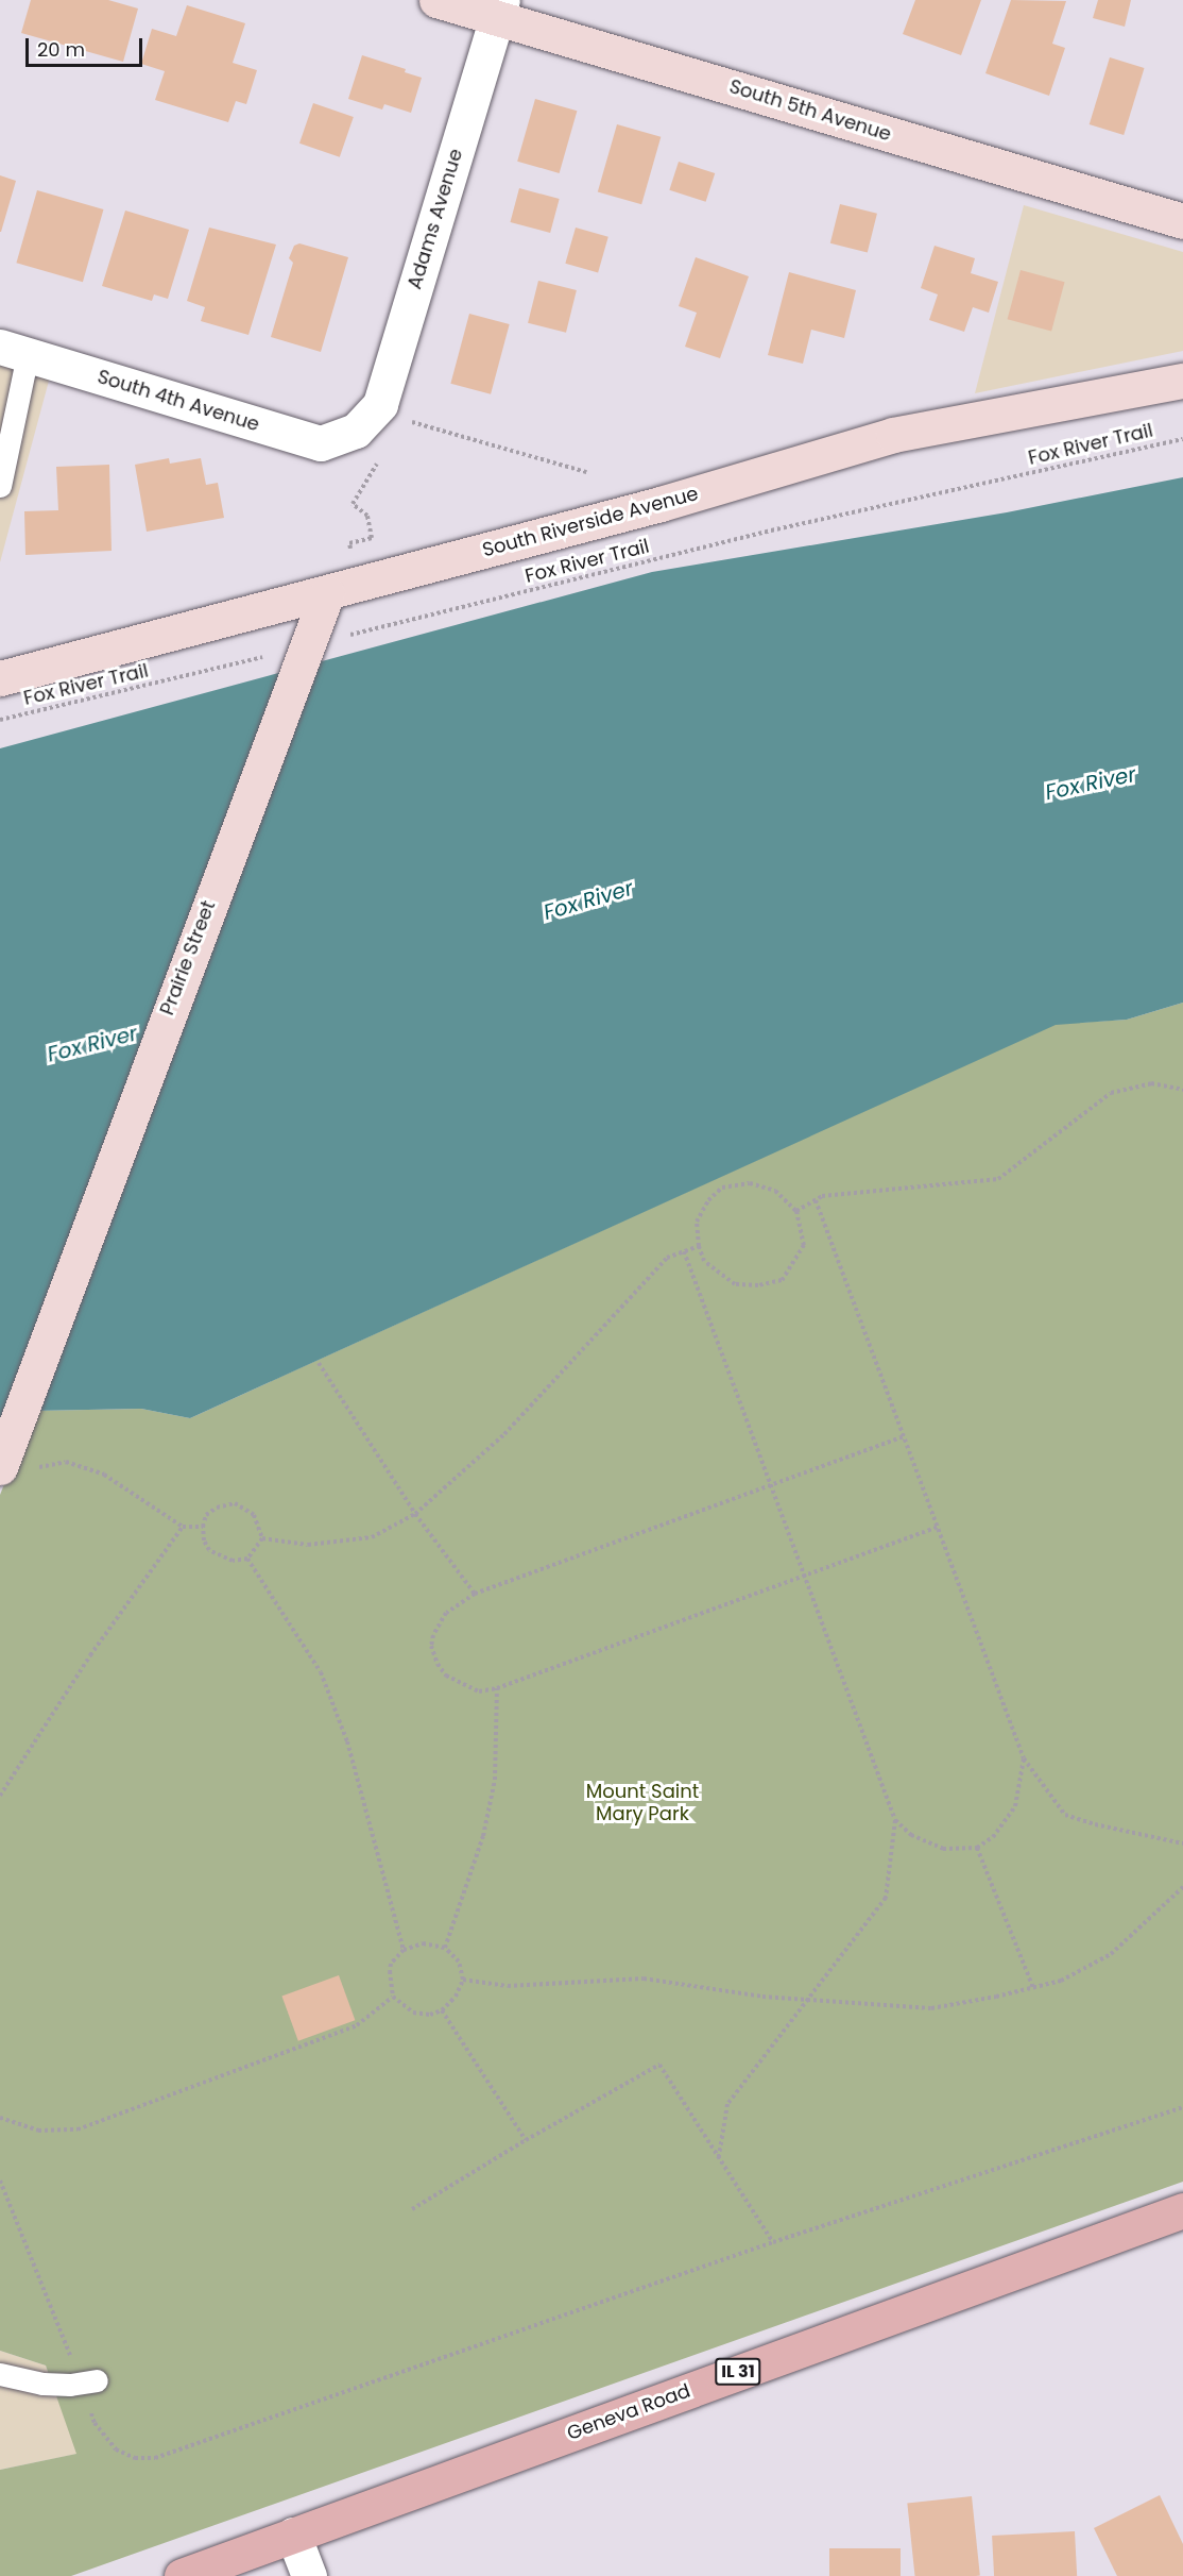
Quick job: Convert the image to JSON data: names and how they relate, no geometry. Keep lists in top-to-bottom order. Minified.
{"streets":{"main road":["IL 31","Geneva Road"],"street":["South 5th Avenue","Adams Avenue","South 4th Avenue","South Riverside Avenue","Prairie Street"],"path":["Fox River Trail"]},"crossings":[["South 5th Avenue","Adams Avenue"],["Adams Avenue","South 4th Avenue"],["Fox River Trail","Prairie Street"],["South Riverside Avenue","Prairie Street"]],"water":["Fox River"],"parks":["Mount Saint Mary Park"],"scale_bar":"20 m"}
